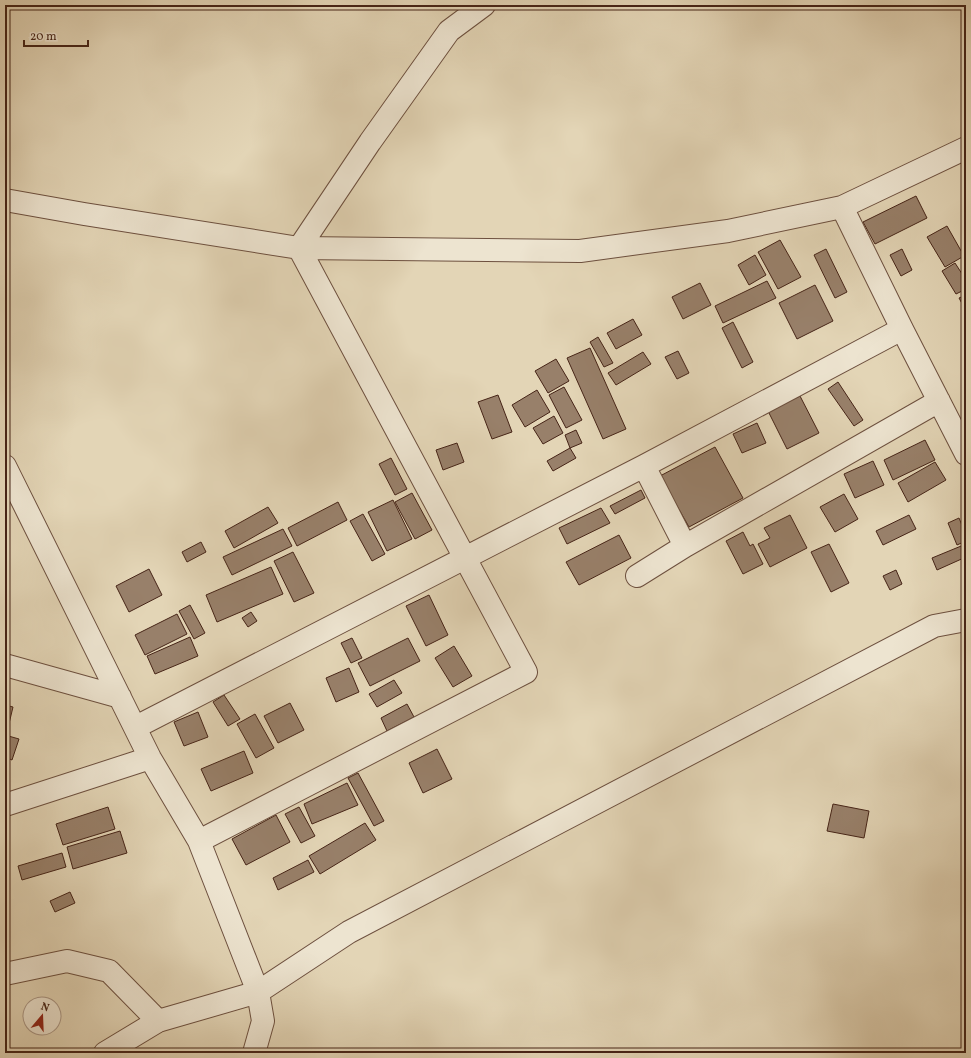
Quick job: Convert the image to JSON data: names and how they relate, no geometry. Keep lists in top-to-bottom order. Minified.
{"scale_bar":"20 m","north":"top"}
